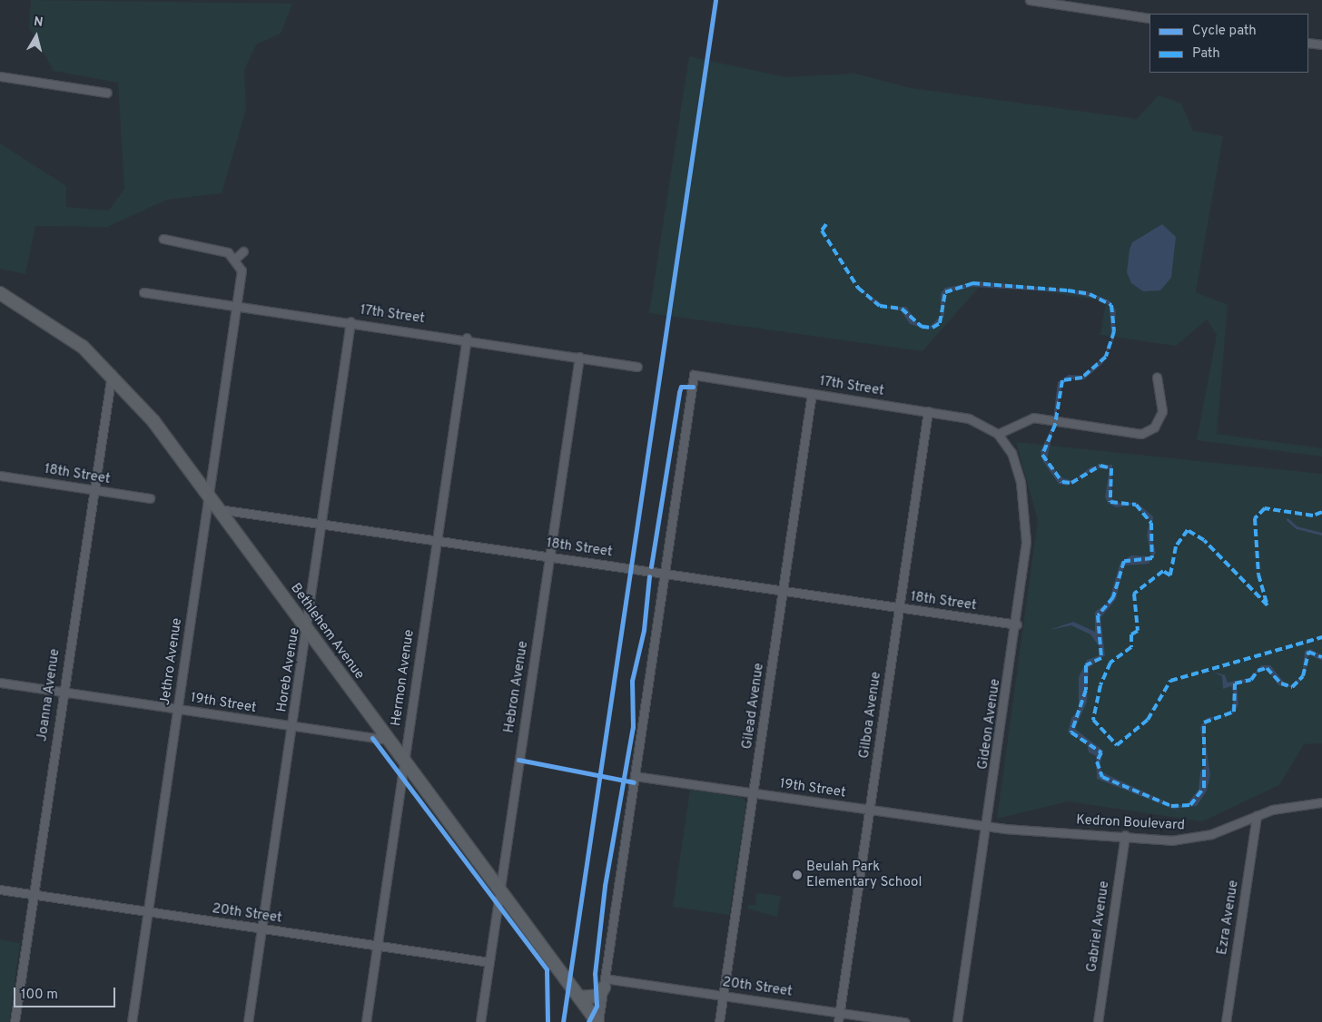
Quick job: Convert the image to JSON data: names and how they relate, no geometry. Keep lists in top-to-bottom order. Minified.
{"streets":{"main road":["Bethlehem Avenue"],"street":["17th Street","18th Street","Jethro Avenue","Horeb Avenue","Hermon Avenue","Hebron Avenue","Joanna Avenue","19th Street","Gilead Avenue","Gilboa Avenue","Gideon Avenue","Kedron Boulevard","20th Street","Ezra Avenue","Gabriel Avenue"]},"crossings":[["17th Street","18th Street"],["17th Street","Jethro Avenue"],["17th Street","Horeb Avenue"],["17th Street","Hermon Avenue"],["17th Street","Hebron Avenue"],["17th Street","Gilead Avenue"],["17th Street","Gilboa Avenue"],["17th Street","Gideon Avenue"],["18th Street","Bethlehem Avenue"],["18th Street","Horeb Avenue"],["18th Street","Hermon Avenue"],["18th Street","Hebron Avenue"],["18th Street","Joanna Avenue"],["18th Street","Gilead Avenue"],["18th Street","Gilboa Avenue"],["18th Street","Gideon Avenue"],["Bethlehem Avenue","Jethro Avenue"],["Bethlehem Avenue","Horeb Avenue"],["Bethlehem Avenue","Hermon Avenue"],["Bethlehem Avenue","Hebron Avenue"],["Bethlehem Avenue","Joanna Avenue"],["Bethlehem Avenue","19th Street"],["Jethro Avenue","19th Street"],["Jethro Avenue","20th Street"],["Horeb Avenue","19th Street"],["Horeb Avenue","20th Street"],["Hermon Avenue","20th Street"],["Hebron Avenue","20th Street"],["Joanna Avenue","19th Street"],["Joanna Avenue","20th Street"],["19th Street","Gilead Avenue"],["19th Street","Gilboa Avenue"],["19th Street","Gideon Avenue"],["19th Street","Kedron Boulevard"],["Gilead Avenue","20th Street"],["Gilboa Avenue","20th Street"],["Gideon Avenue","Kedron Boulevard"],["Kedron Boulevard","Ezra Avenue"],["Kedron Boulevard","Gabriel Avenue"]],"places":["Beulah Park Elementary School"],"legend":["Cycle path","Path"],"scale_bar":"100 m","north":"top"}
